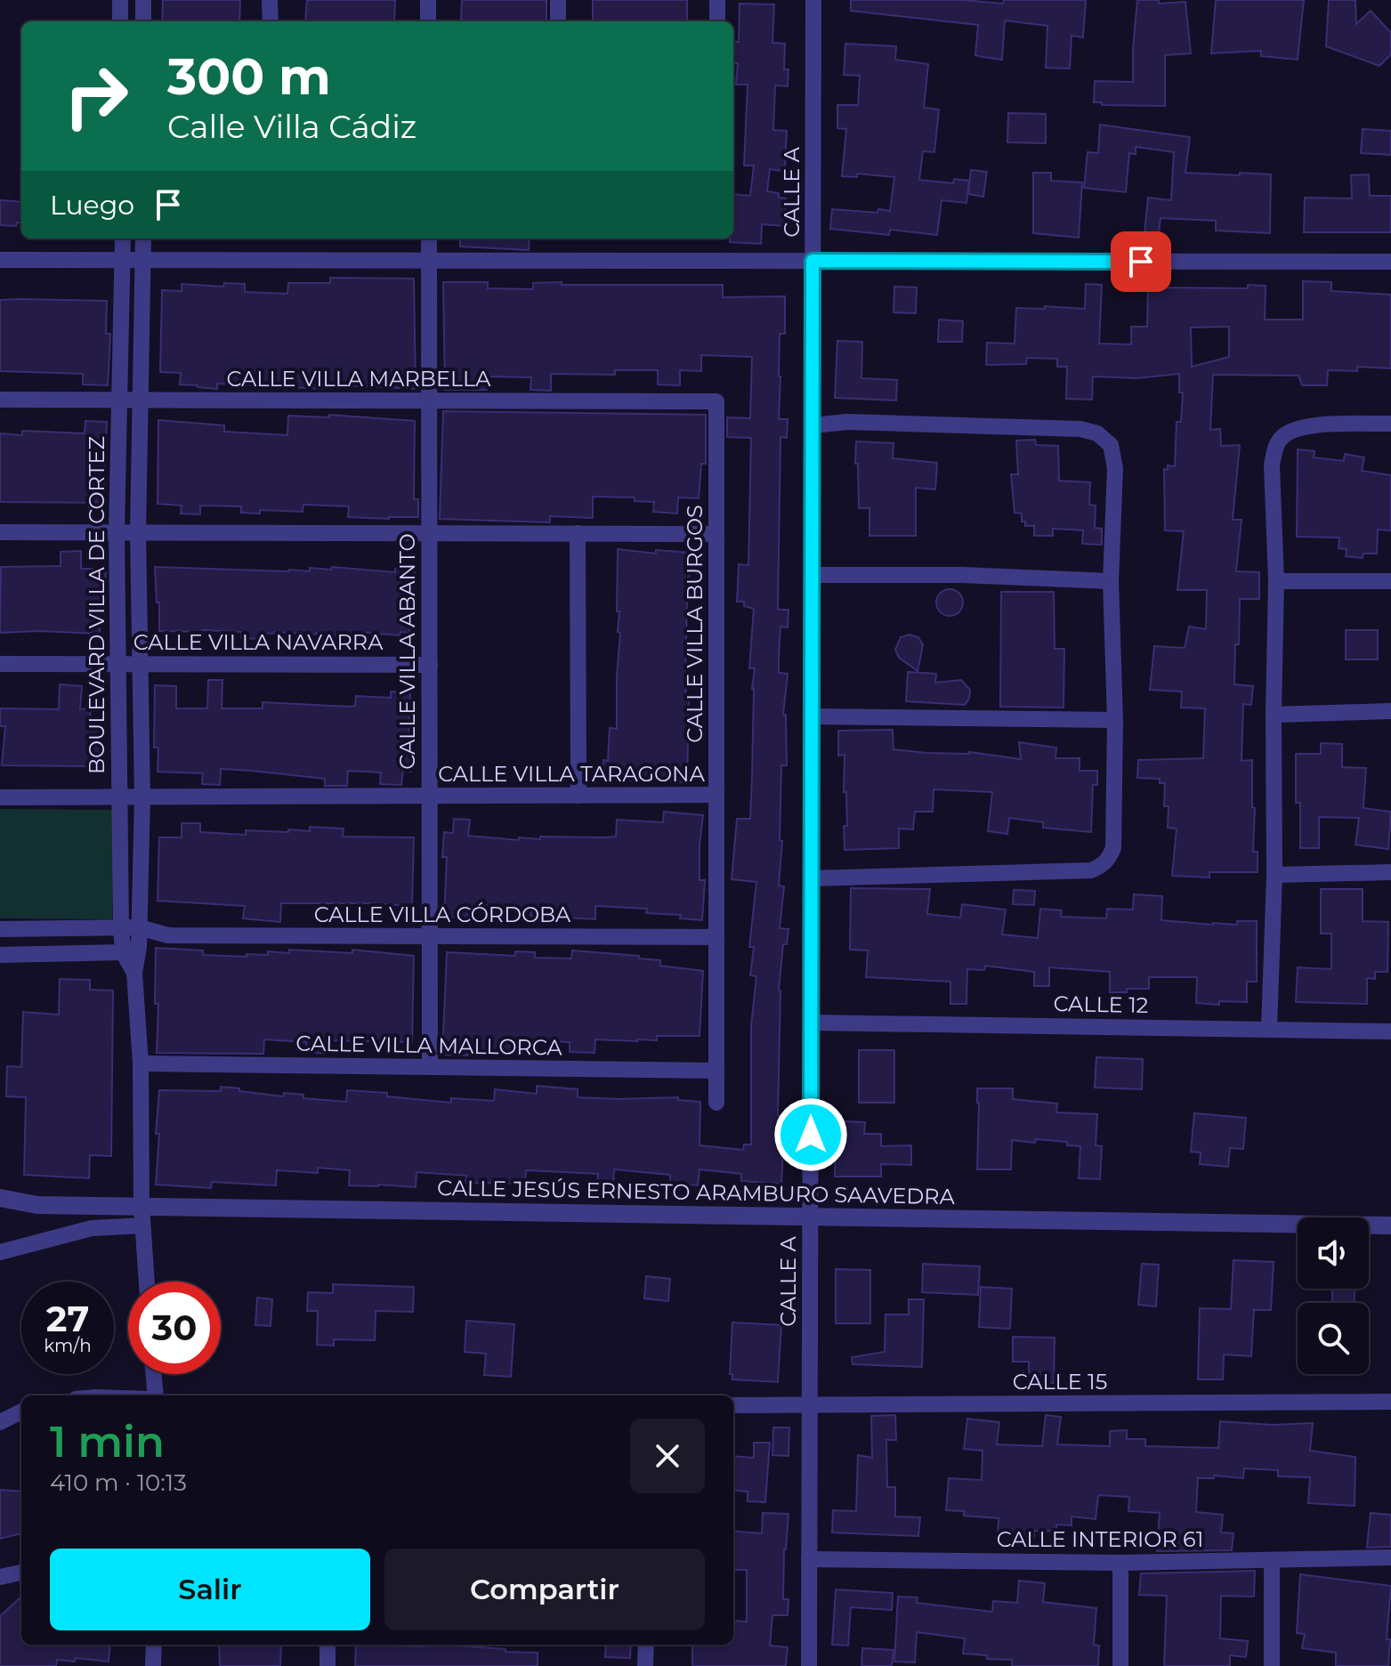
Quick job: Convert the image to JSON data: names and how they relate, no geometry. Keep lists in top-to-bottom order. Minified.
{"streets":{"street":["CALLE A","CALLE VILLA MARBELLA","BOULEVARD VILLA DE CORTEZ","CALLE VILLA BURGOS","CALLE VILLA NAVARRA","CALLE VILLA ABANTO","CALLE VILLA TARAGONA","CALLE VILLA CÓRDOBA","CALLE 12","CALLE VILLA MALLORCA","CALLE JESÚS ERNESTO ARAMBURO SAAVEDRA","CALLE 15","CALLE INTERIOR 61"]},"crossings":[["CALLE A","CALLE 12"],["CALLE A","CALLE JESÚS ERNESTO ARAMBURO SAAVEDRA"],["CALLE A","CALLE 15"],["CALLE A","CALLE INTERIOR 61"],["CALLE VILLA MARBELLA","BOULEVARD VILLA DE CORTEZ"],["CALLE VILLA MARBELLA","CALLE VILLA BURGOS"],["CALLE VILLA MARBELLA","CALLE VILLA ABANTO"],["BOULEVARD VILLA DE CORTEZ","CALLE VILLA NAVARRA"],["BOULEVARD VILLA DE CORTEZ","CALLE VILLA TARAGONA"],["BOULEVARD VILLA DE CORTEZ","CALLE VILLA CÓRDOBA"],["BOULEVARD VILLA DE CORTEZ","CALLE VILLA MALLORCA"],["BOULEVARD VILLA DE CORTEZ","CALLE JESÚS ERNESTO ARAMBURO SAAVEDRA"],["CALLE VILLA BURGOS","CALLE VILLA TARAGONA"],["CALLE VILLA BURGOS","CALLE VILLA CÓRDOBA"],["CALLE VILLA BURGOS","CALLE VILLA MALLORCA"],["CALLE VILLA NAVARRA","CALLE VILLA ABANTO"],["CALLE VILLA ABANTO","CALLE VILLA TARAGONA"],["CALLE VILLA ABANTO","CALLE VILLA CÓRDOBA"],["CALLE VILLA ABANTO","CALLE VILLA MALLORCA"]],"page":{"turn":["300 m","Calle Villa Cádiz"],"then":"Luego","speed":"27 km/h","limit":"30","heading":["1 min","410 m · 10:13"],"buttons":["Salir","Compartir"]}}
